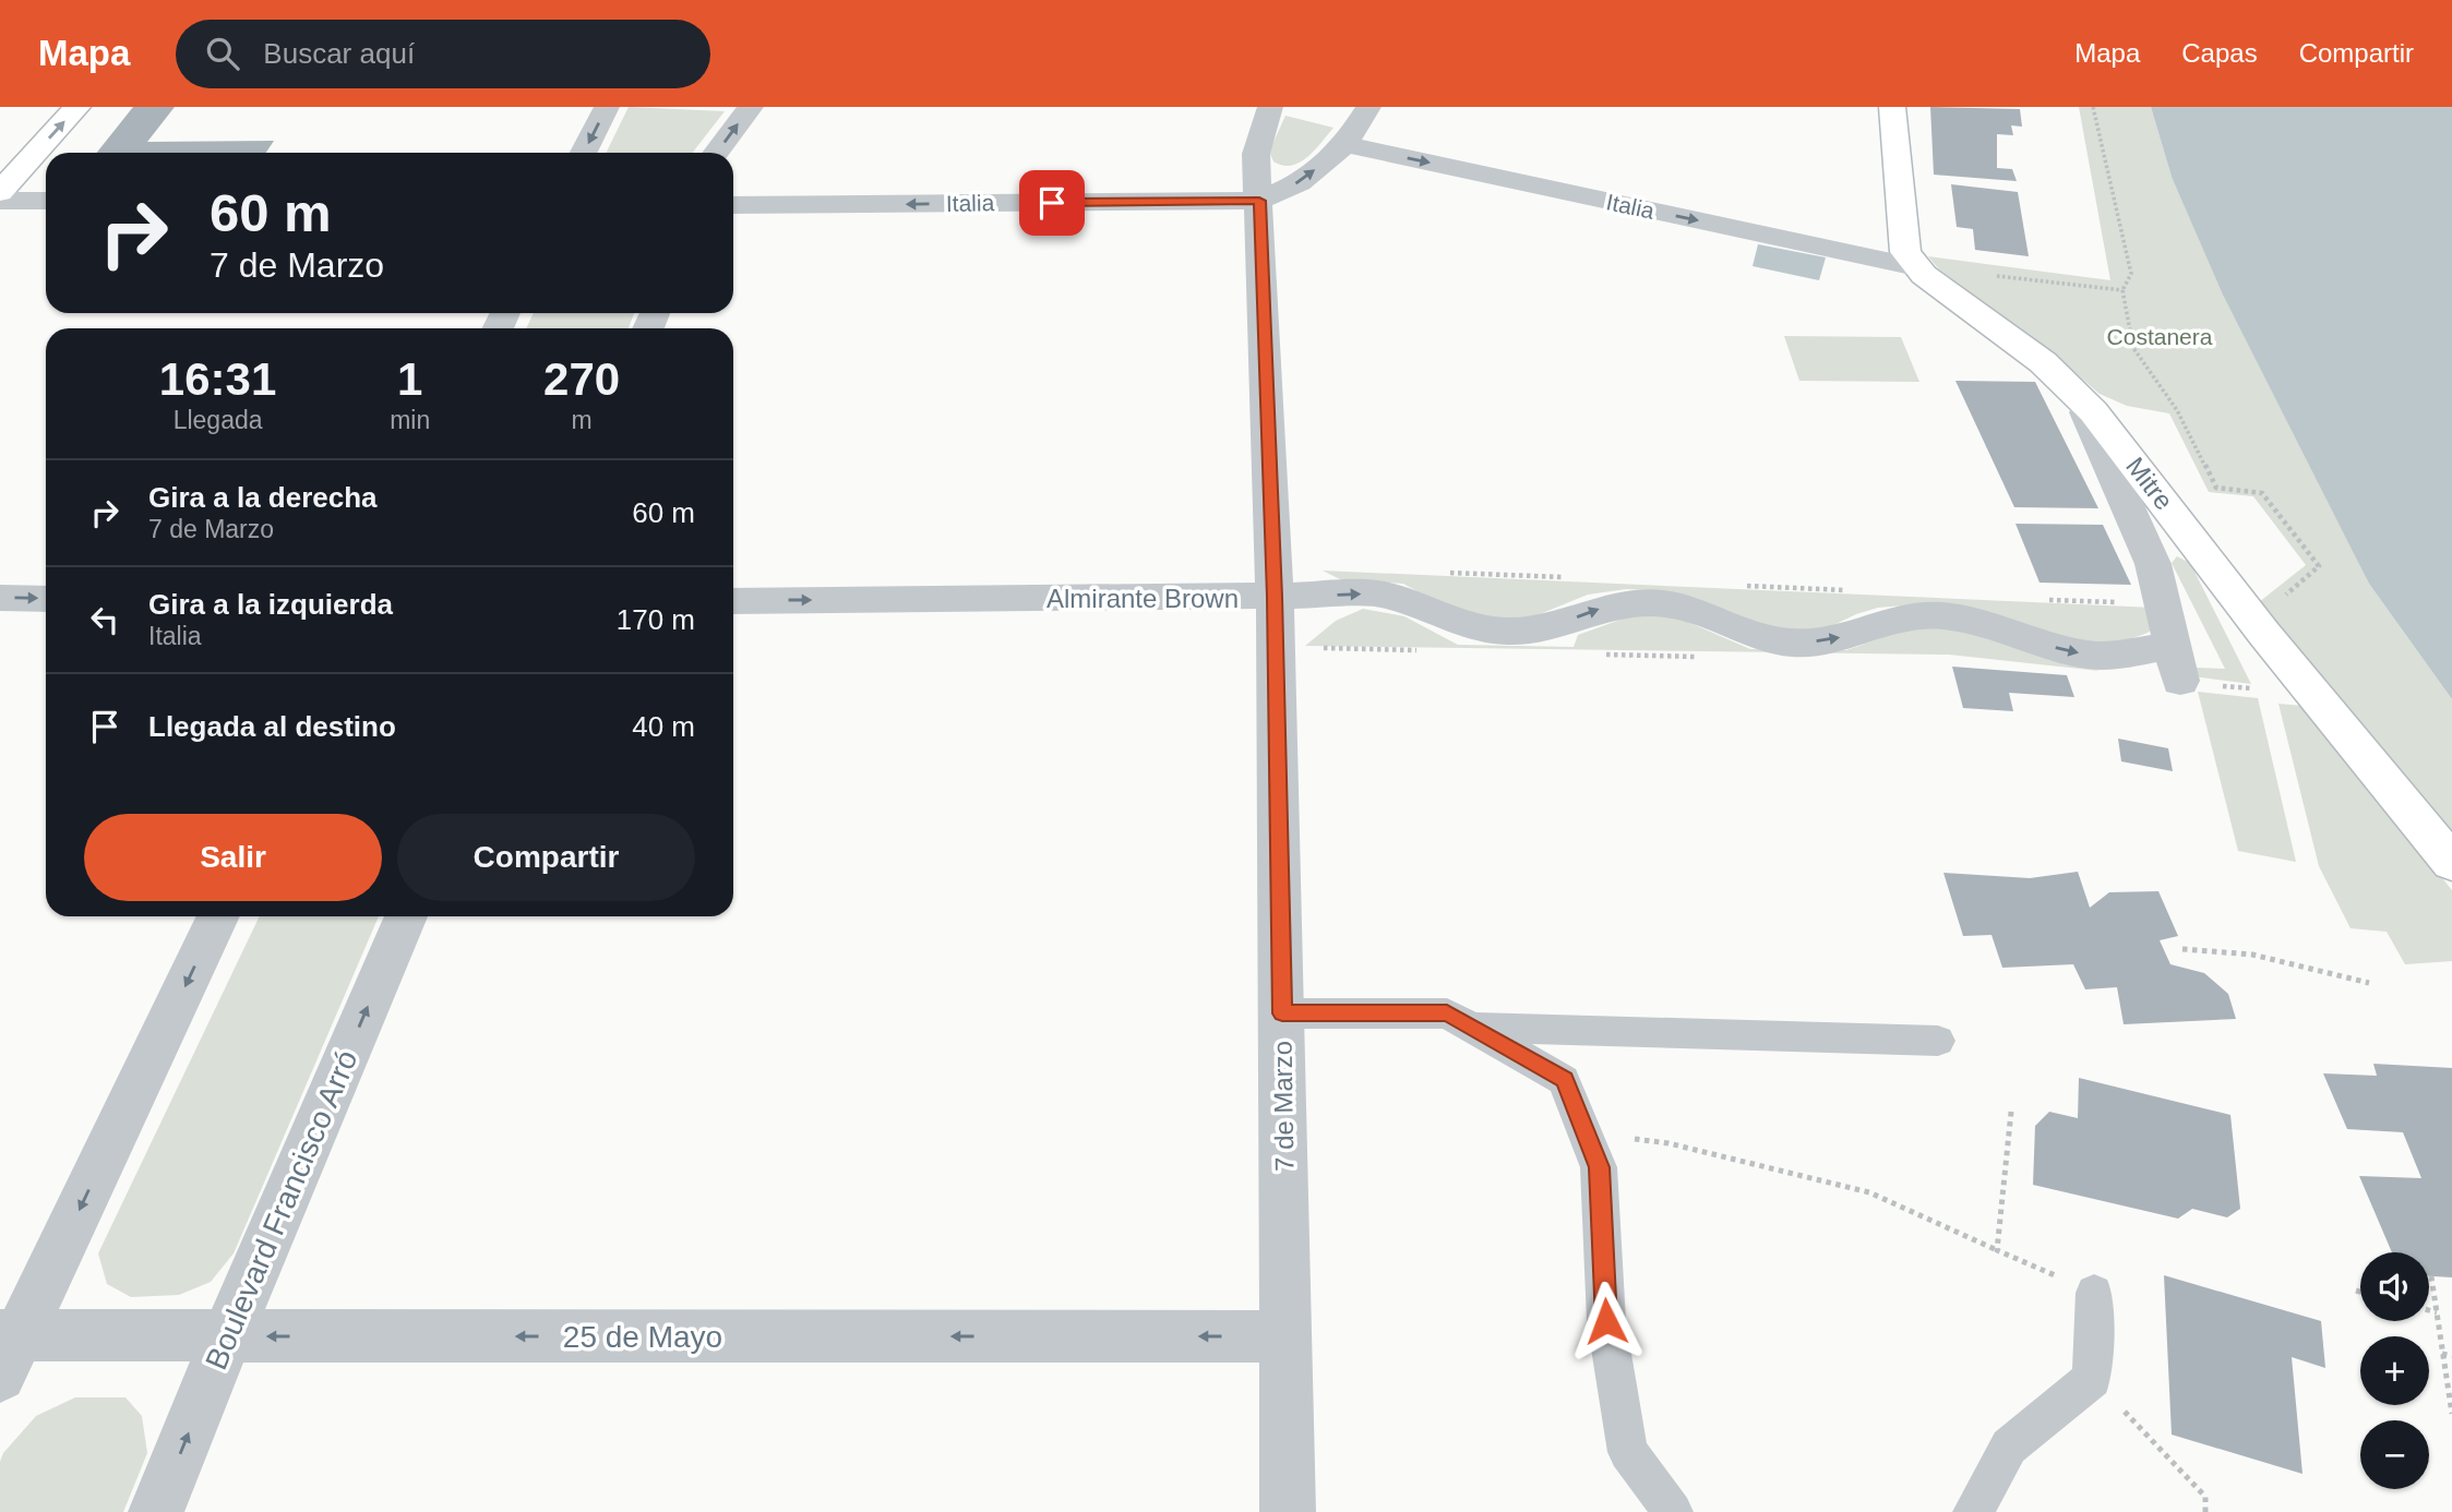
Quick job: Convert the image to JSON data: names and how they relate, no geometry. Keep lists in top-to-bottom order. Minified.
{"streets":{"street":["Italia","Mitre","Almirante Brown","7 de Marzo","Boulevard Francisco Arró","25 de Mayo"]},"crossings":[["Italia","Mitre"],["Italia","7 de Marzo"],["Almirante Brown","7 de Marzo"],["7 de Marzo","25 de Mayo"],["Boulevard Francisco Arró","25 de Mayo"]],"one_way":["Almirante Brown","25 de Mayo"],"parks":["Costanera"],"page":{"header":"Mapa","search":"Buscar aquí","nav":["Mapa","Capas","Compartir"],"turn":["60 m","7 de Marzo"],"eta":["16:31","Llegada","1","min","270","m"],"list":[{"name":"Gira a la derecha","note":"7 de Marzo","value":"60 m"},{"name":"Gira a la izquierda","note":"Italia","value":"170 m"},{"name":"Llegada al destino","value":"40 m"}],"buttons":["Salir","Compartir"],"map_buttons":["+","−"]}}
